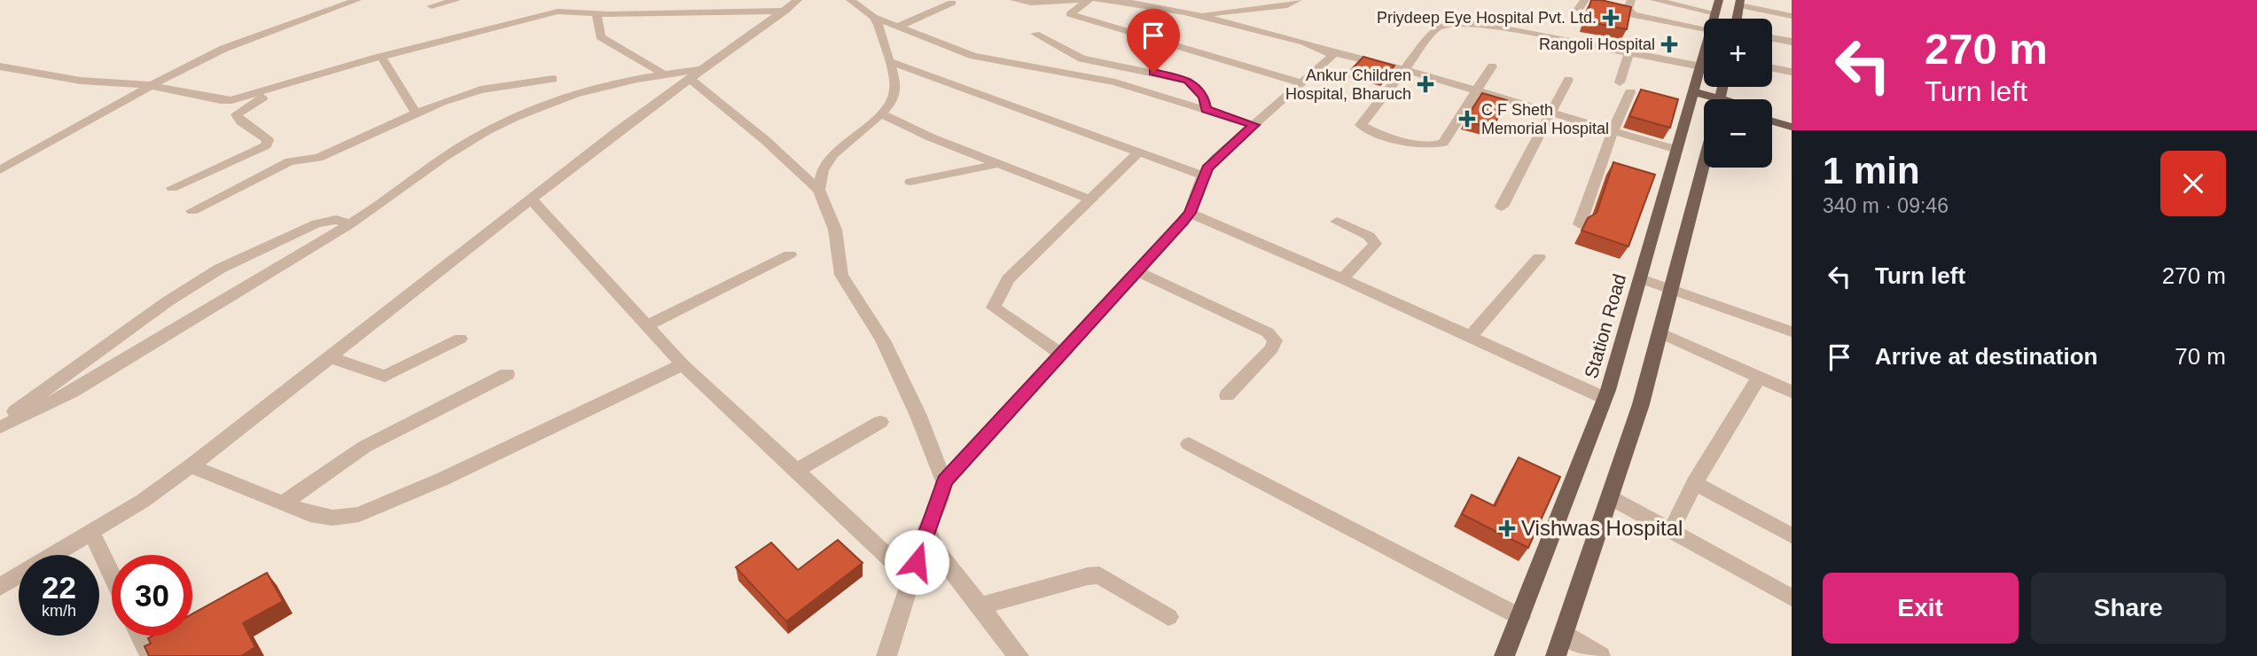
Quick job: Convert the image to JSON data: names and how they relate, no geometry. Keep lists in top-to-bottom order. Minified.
{"streets":{"main road":["Station Road"]},"places":{"health":["Priydeep Eye Hospital Pvt. Ltd.","Rangoli Hospital","Ankur Children Hospital, Bharuch","C F Sheth Memorial Hospital","Vishwas Hospital"]},"page":{"turn":["270 m","Turn left"],"map_buttons":["+","−"],"heading":["1 min","340 m · 09:46"],"list":[{"name":"Turn left","value":"270 m"},{"name":"Arrive at destination","value":"70 m"}],"speed":"22 km/h","limit":"30","buttons":["Exit","Share"]}}
